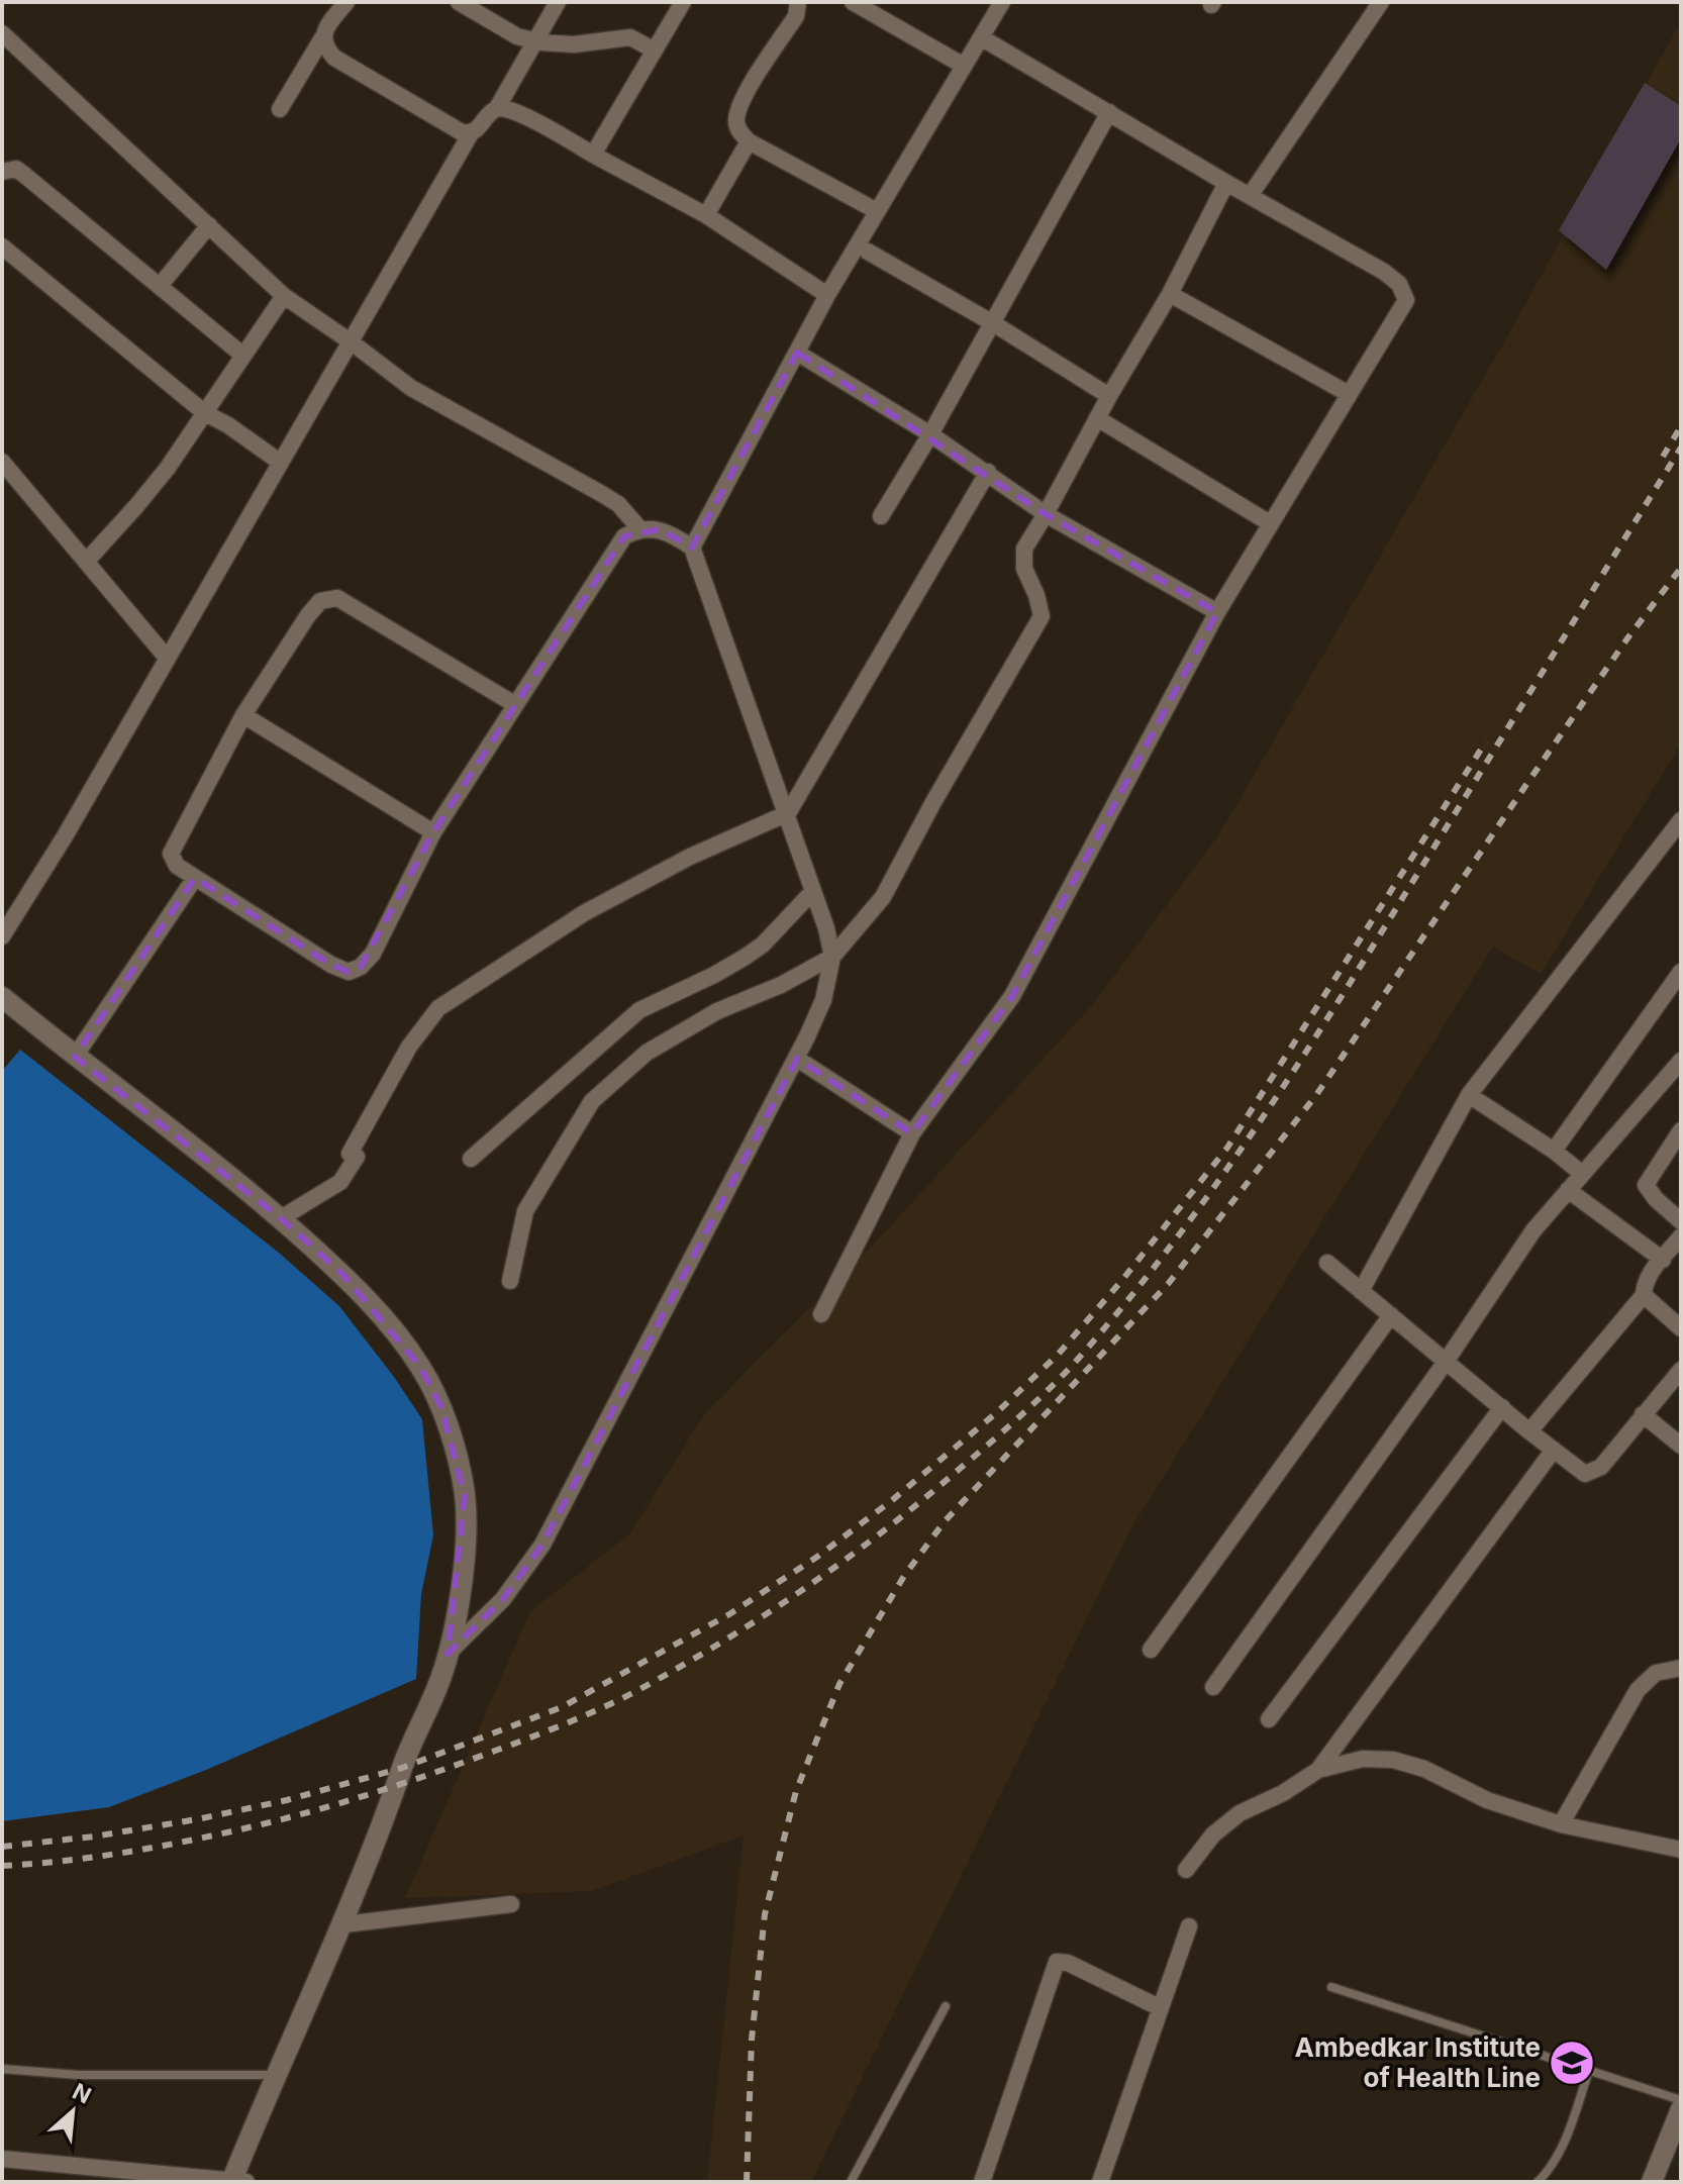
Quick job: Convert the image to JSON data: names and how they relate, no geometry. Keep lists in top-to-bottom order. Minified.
{"places":{"school or university":["Ambedkar Institute of Health Line"]},"north":"top right"}
